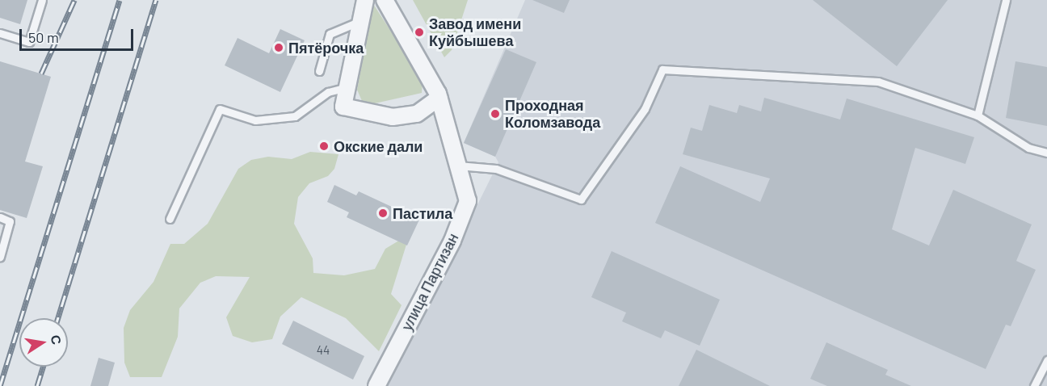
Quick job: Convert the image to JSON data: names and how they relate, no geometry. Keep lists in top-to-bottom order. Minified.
{"streets":{"street":["улица Партизан"]},"places":["Завод имени Куйбышева","Пятёрочка","Проходная Коломзавода","Окские дали","Пастила"],"house_numbers":["44"],"scale_bar":"50 m","north":"right"}
